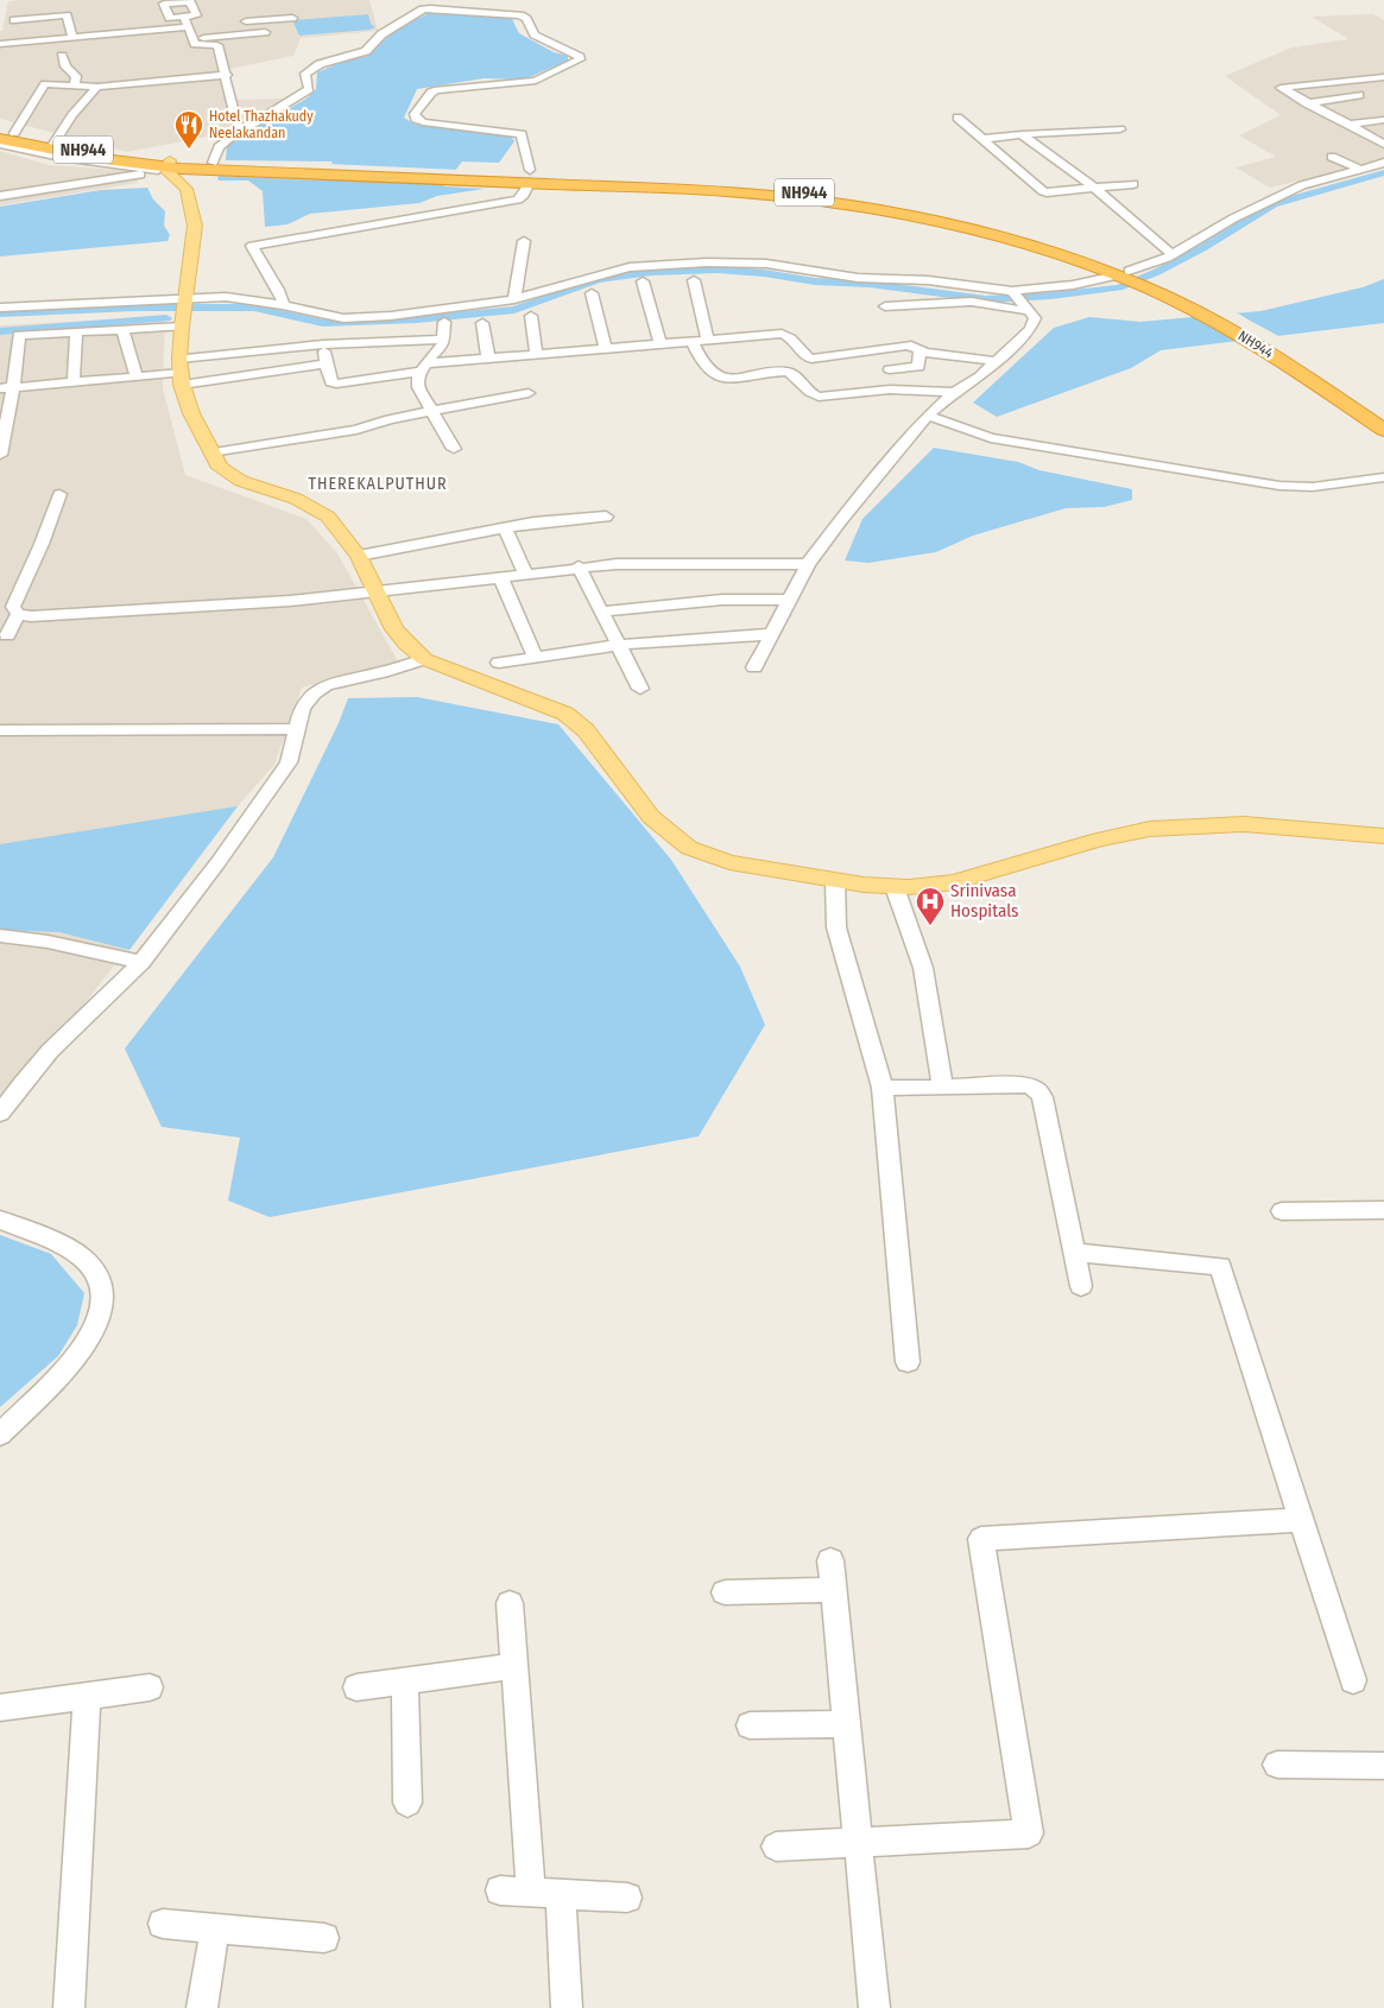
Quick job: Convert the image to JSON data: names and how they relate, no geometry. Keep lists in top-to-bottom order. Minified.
{"streets":{"highway":["NH944"]},"districts":["THEREKALPUTHUR"],"places":{"restaurant":["Hotel Thazhakudy Neelakandan"],"hospital":["Srinivasa Hospitals"]}}
